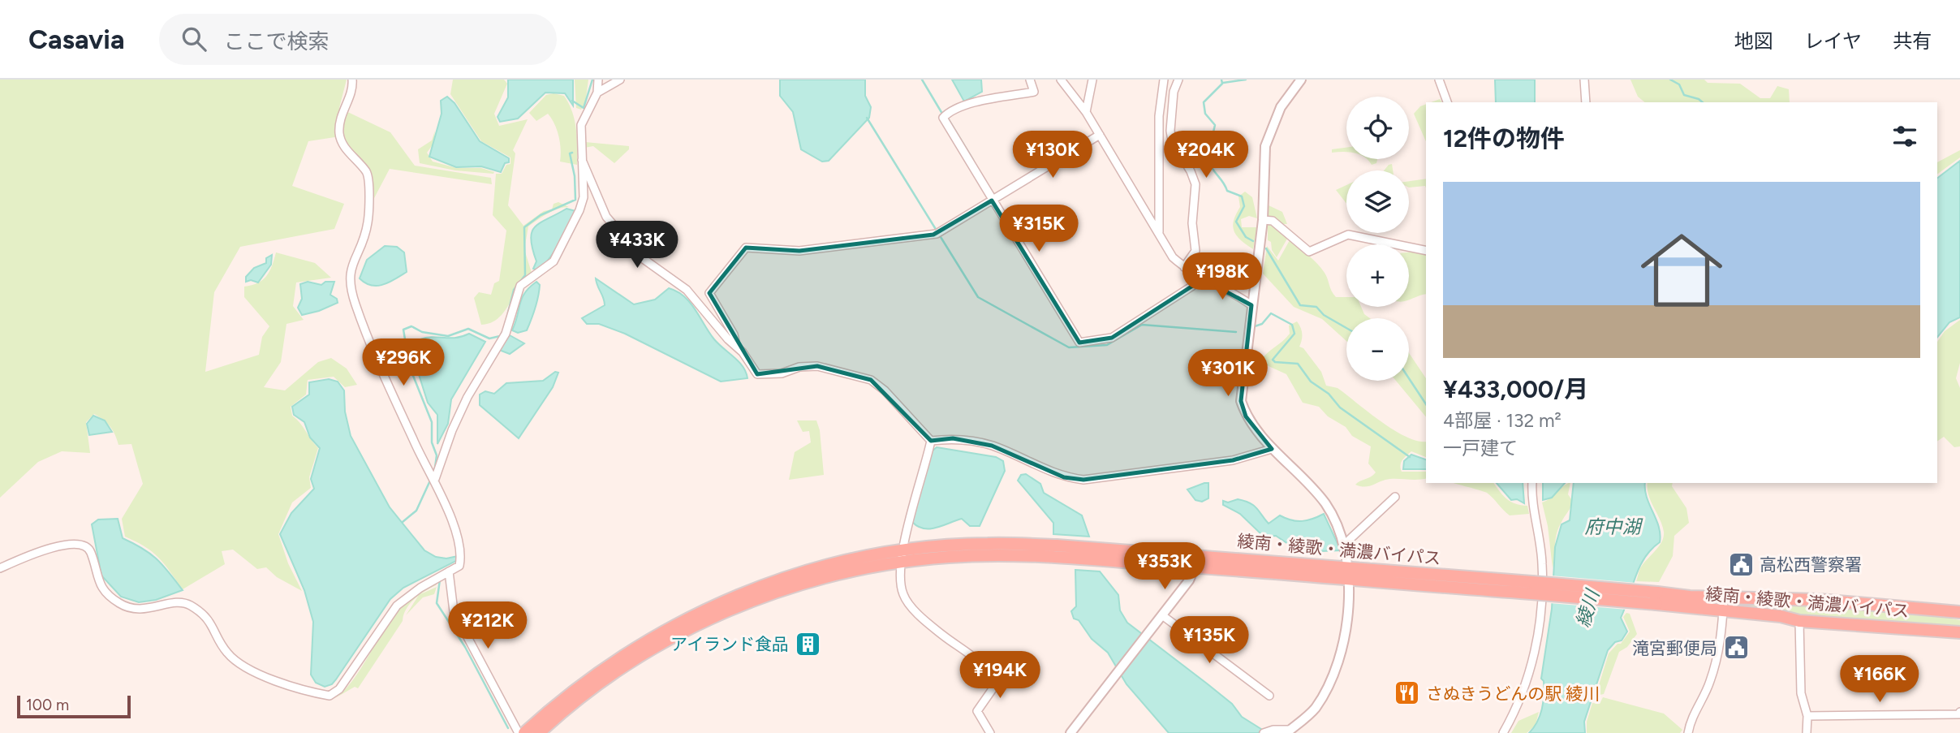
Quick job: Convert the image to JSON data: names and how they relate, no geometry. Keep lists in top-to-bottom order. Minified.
{"streets":{"highway":["綾南・綾歌・満濃バイパス"]},"water":["府中湖","綾川"],"places":{"public building":["高松西警察署","滝宮郵便局"],"building":["アイランド食品"],"restaurant":["さぬきうどんの駅 綾川"]},"scale_bar":"100 m","page":{"header":"Casavia","search":"ここで検索","nav":["地図","レイヤ","共有"],"map_buttons":["+","−"],"heading":"12件の物件","price":["¥130K","¥204K","¥315K","¥433K","¥198K","¥296K","¥301K","¥353K","¥212K","¥135K","¥194K","¥166K"],"list":[{"name":"¥433,000/月","note":"4部屋 · 132 m² · 一戸建て"}],"scale":"100 m"}}
